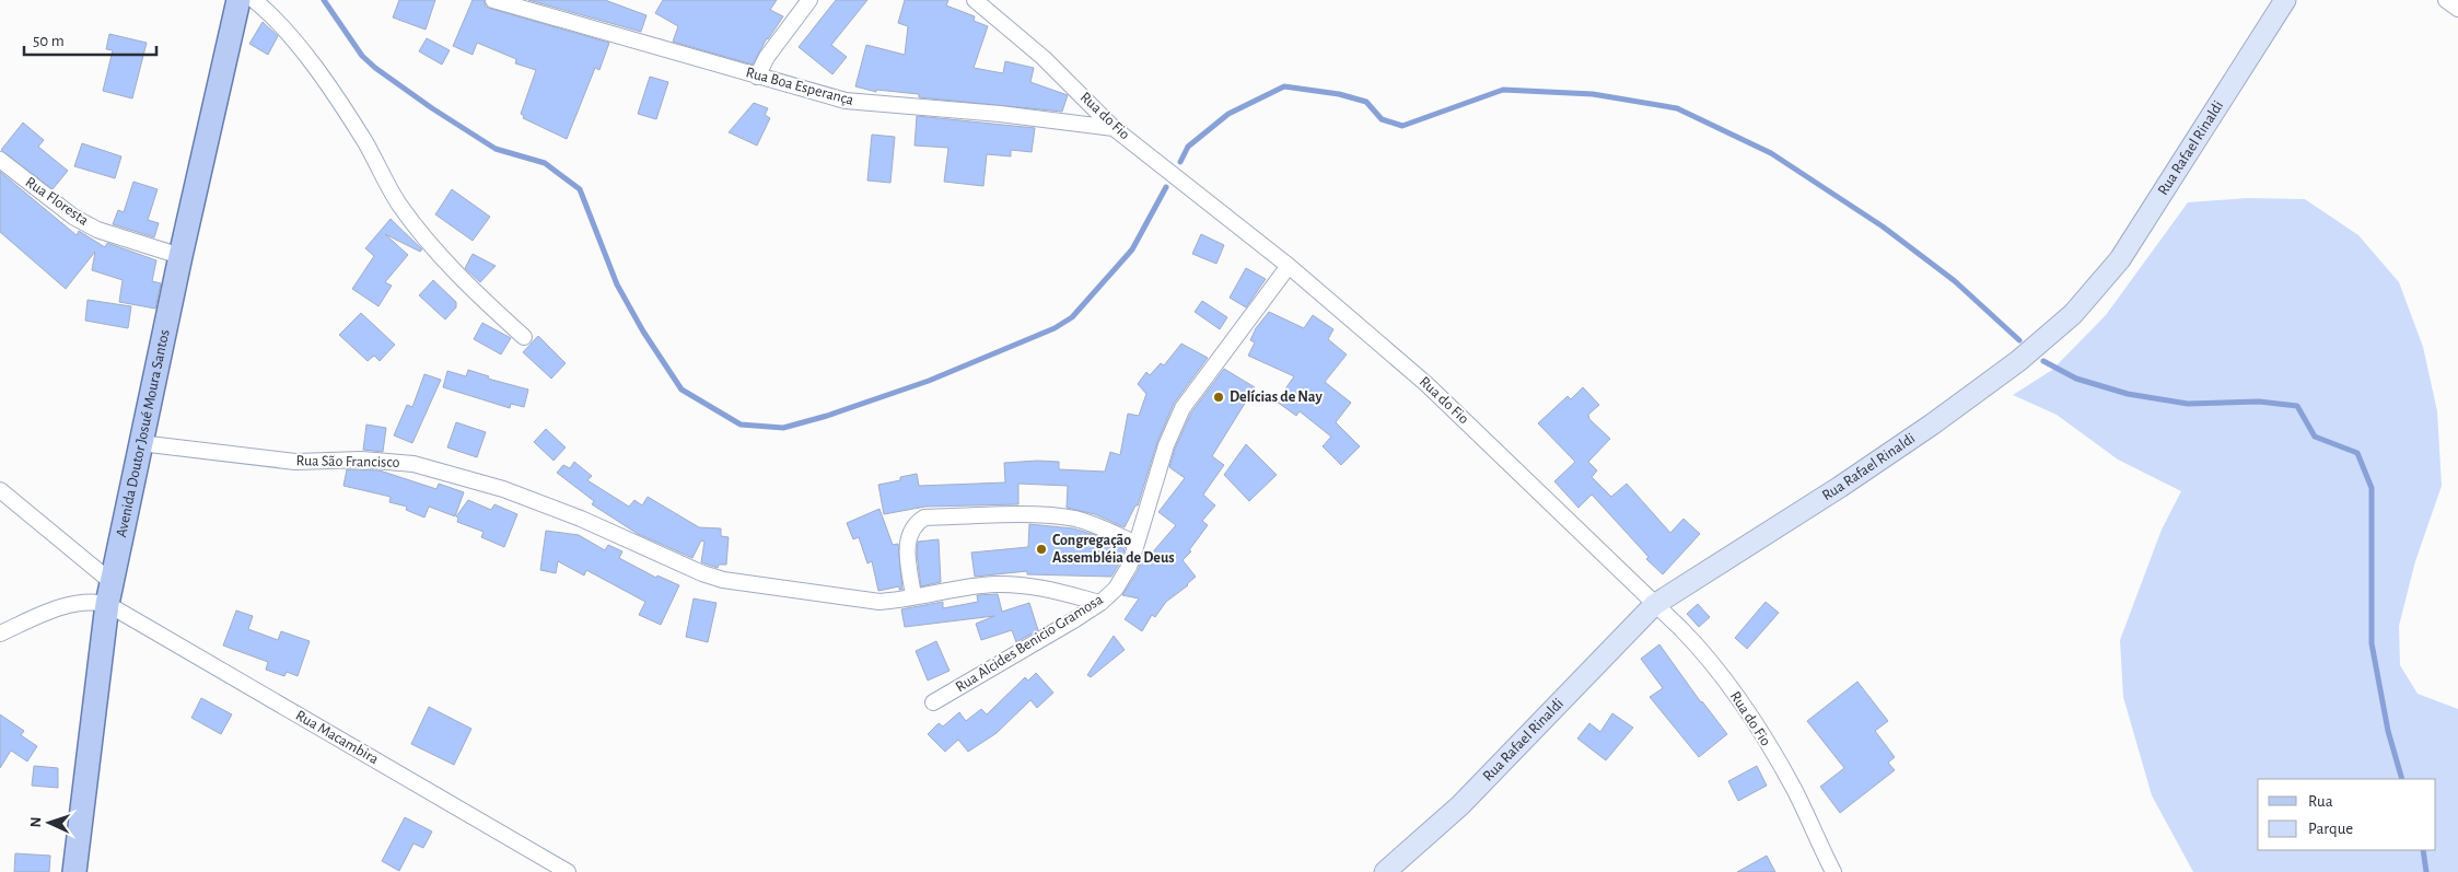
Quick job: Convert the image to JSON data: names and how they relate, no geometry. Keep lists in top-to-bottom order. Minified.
{"streets":{"main road":["Avenida Doutor Josué Moura Santos"],"street":["Rua Boa Esperança","Rua do Fio","Rua Rafael Rinaldi","Rua Floresta","Rua São Francisco","Rua Alcides Benicio Gramosa","Rua Macambira"]},"crossings":[["Rua Boa Esperança","Rua do Fio"],["Rua do Fio","Rua Rafael Rinaldi"],["Rua do Fio","Rua Alcides Benicio Gramosa"],["Rua Floresta","Avenida Doutor Josué Moura Santos"],["Avenida Doutor Josué Moura Santos","Rua São Francisco"],["Avenida Doutor Josué Moura Santos","Rua Macambira"],["Rua São Francisco","Rua Alcides Benicio Gramosa"]],"places":["Delícias de Nay","Congregação Assembléia de Deus"],"legend":["Rua","Parque"],"scale_bar":"50 m","north":"left"}
